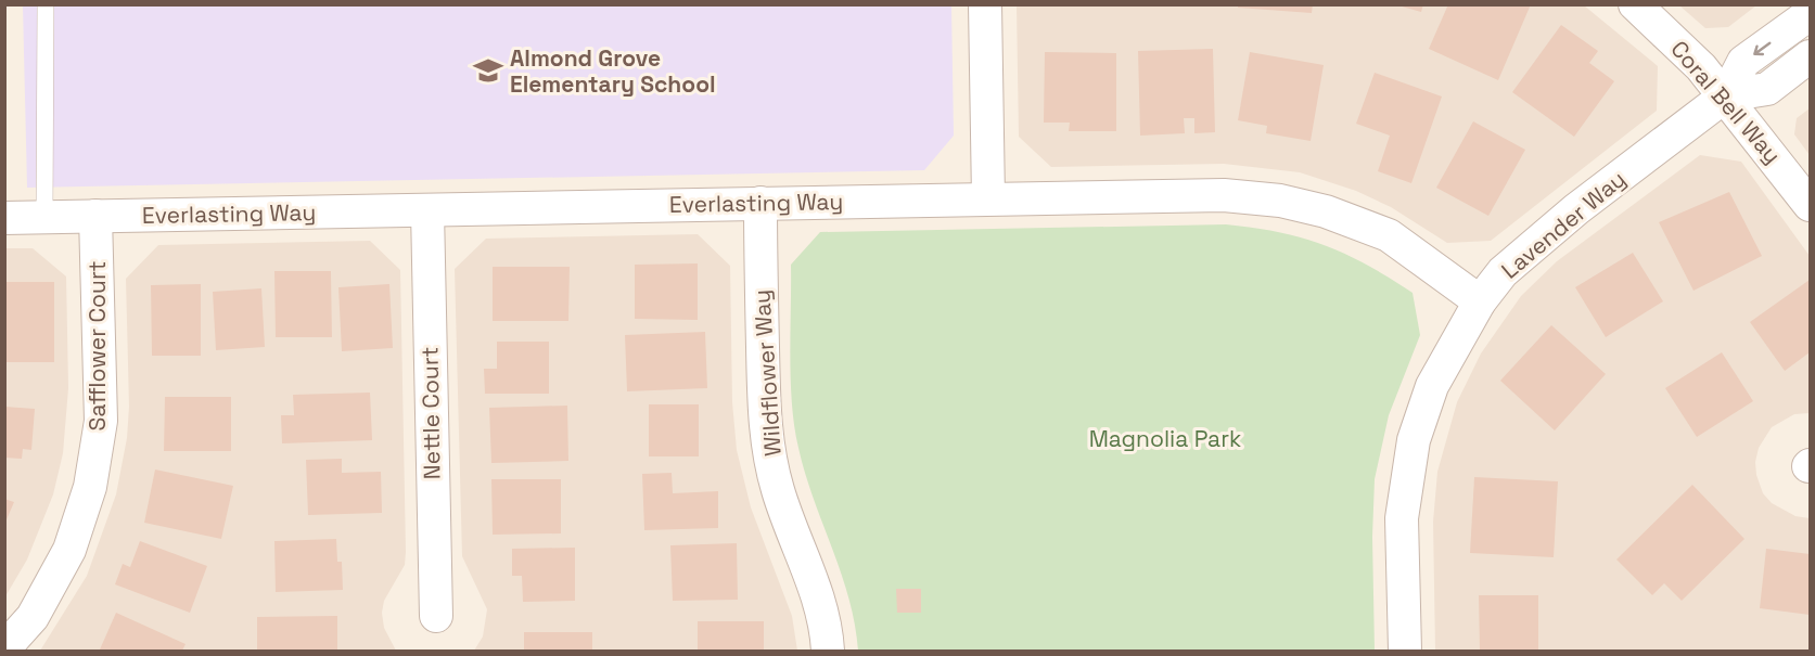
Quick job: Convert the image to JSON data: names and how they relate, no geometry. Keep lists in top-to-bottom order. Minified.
{"streets":{"street":["Coral Bell Way","Everlasting Way","Lavender Way","Safflower Court","Wildflower Way","Nettle Court"]},"crossings":[["Coral Bell Way","Lavender Way"],["Everlasting Way","Lavender Way"],["Everlasting Way","Safflower Court"],["Everlasting Way","Wildflower Way"],["Everlasting Way","Nettle Court"]],"parks":["Magnolia Park"],"places":{"school or university":["Almond Grove Elementary School"]}}
